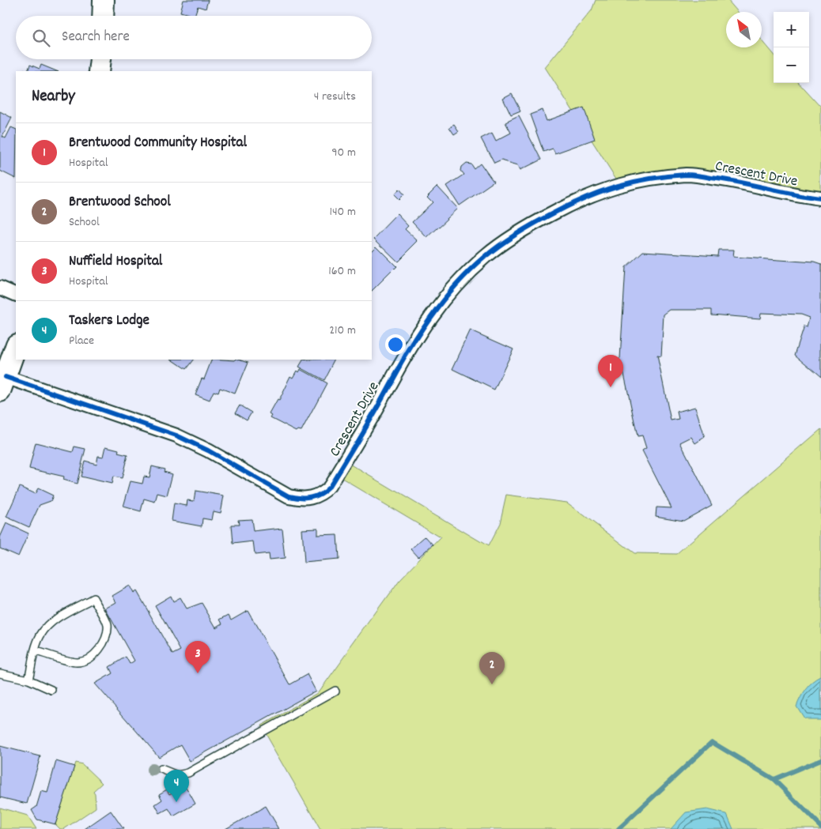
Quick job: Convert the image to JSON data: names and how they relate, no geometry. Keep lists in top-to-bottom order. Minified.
{"streets":{"street":["Crescent Drive"]},"north":"top left","page":{"map_buttons":["+","−"],"search":"Search here","heading":["Nearby","4 results"],"list":[{"mark":"1","name":"Brentwood Community Hospital","note":"Hospital","value":"90 m"},{"mark":"2","name":"Brentwood School","note":"School","value":"140 m"},{"mark":"3","name":"Nuffield Hospital","note":"Hospital","value":"160 m"},{"mark":"4","name":"Taskers Lodge","note":"Place","value":"210 m"}],"pins":["1","3","2","4"]}}
